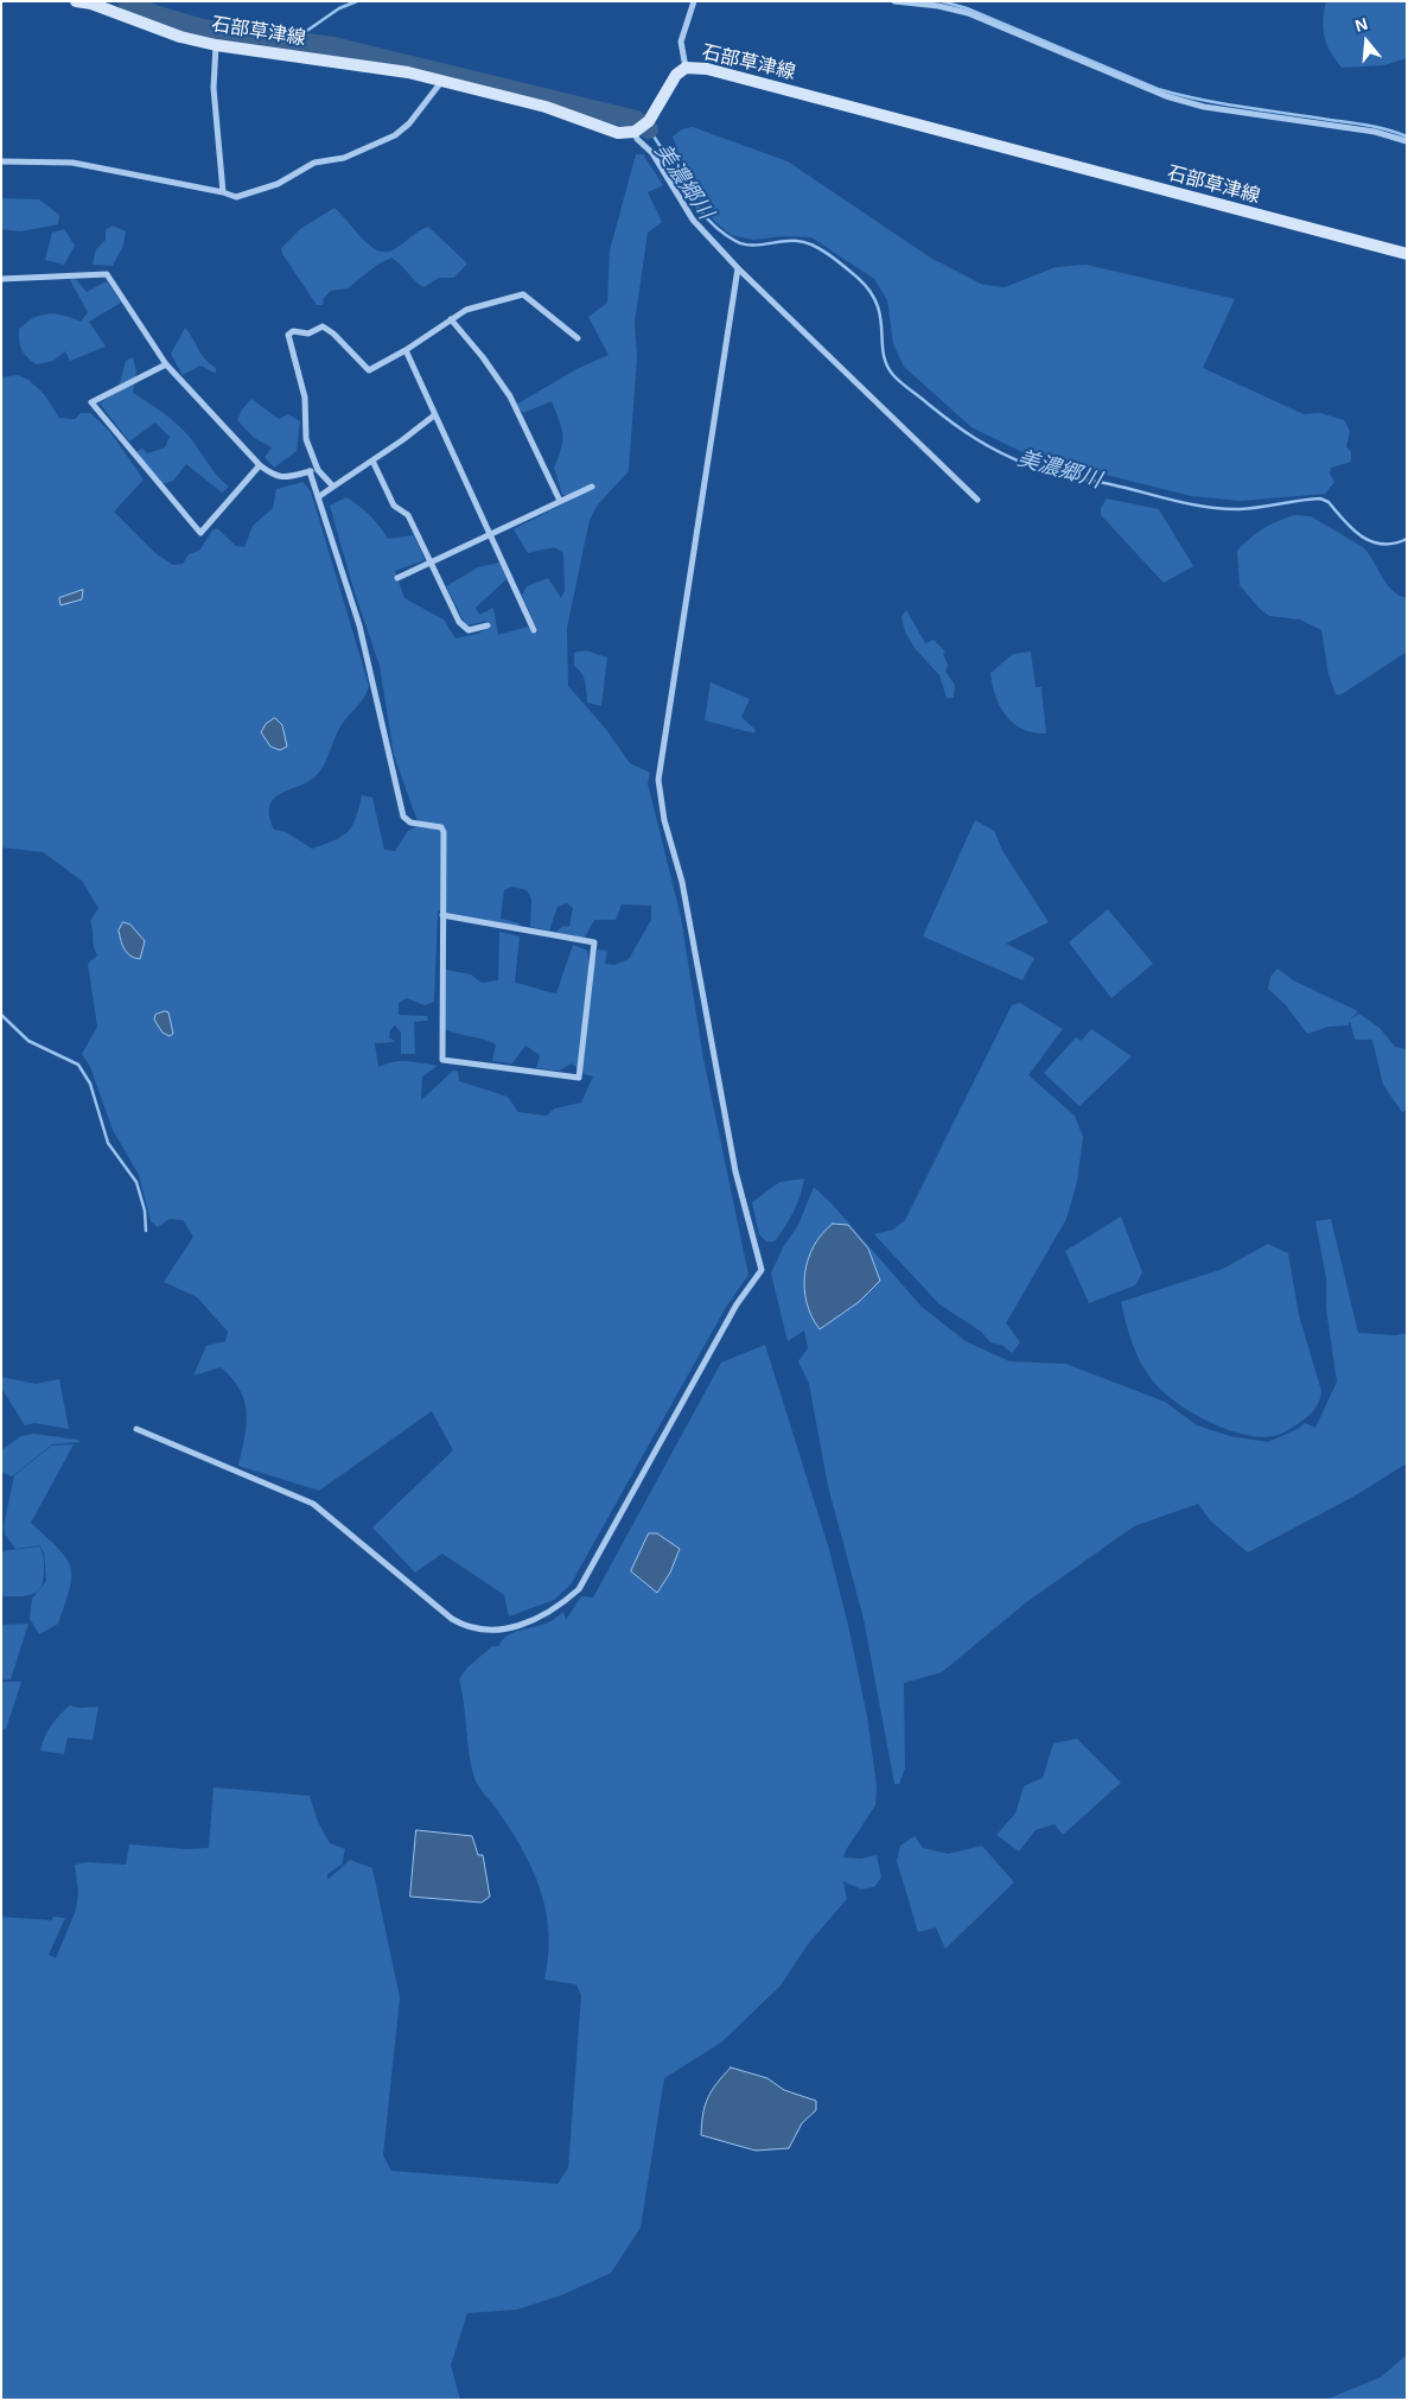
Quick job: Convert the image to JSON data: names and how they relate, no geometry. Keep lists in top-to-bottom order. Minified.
{"streets":{"main road":["石部草津線"]},"water":["美濃郷川"],"north":"top"}
